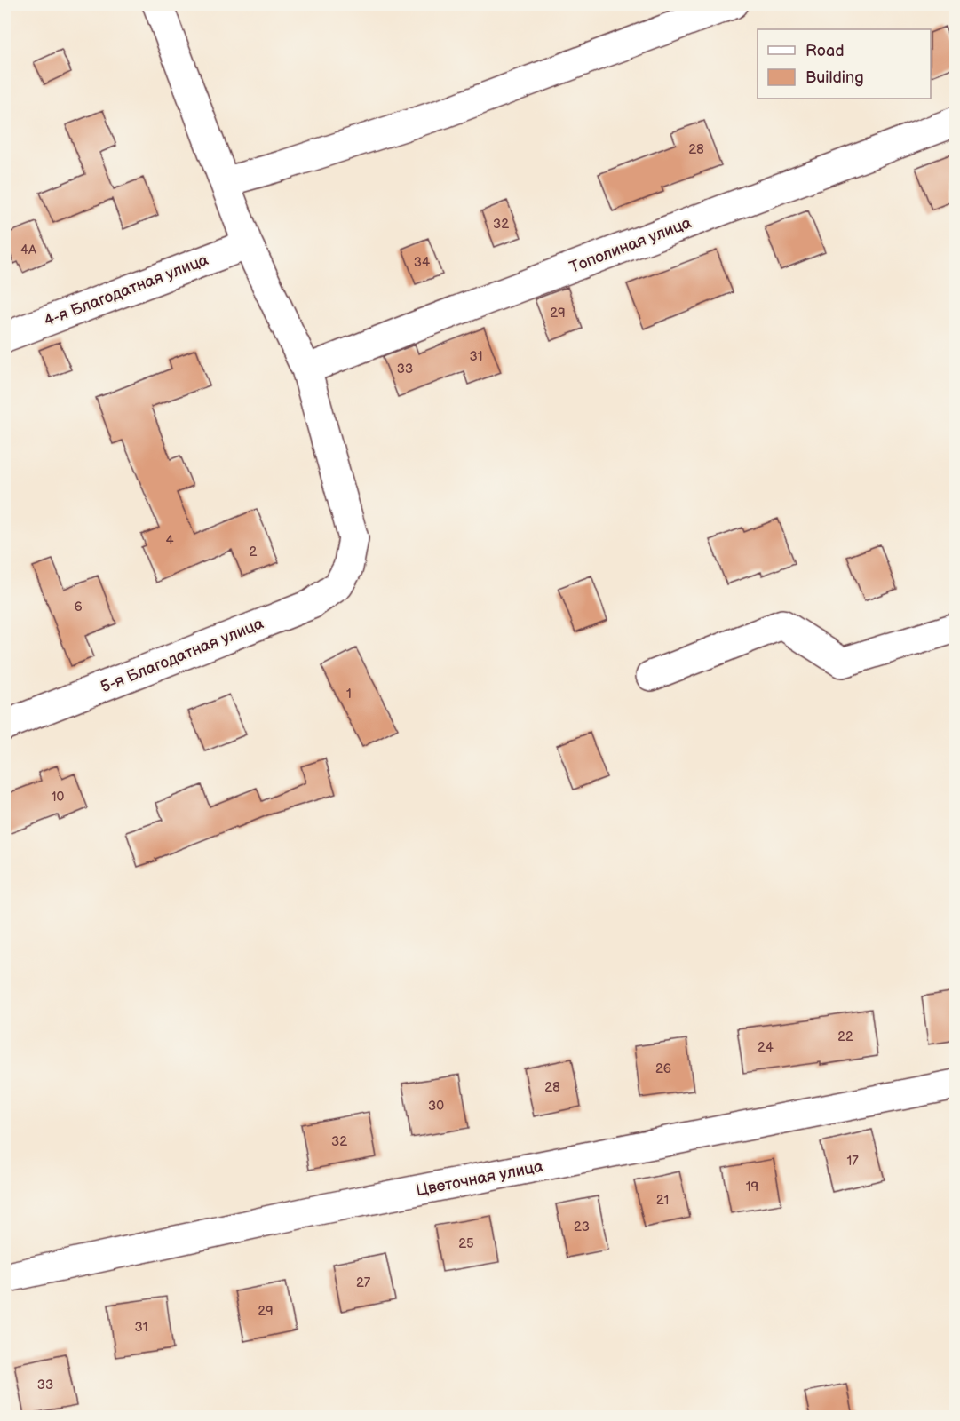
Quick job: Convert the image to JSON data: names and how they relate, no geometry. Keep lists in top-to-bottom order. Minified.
{"streets":{"street":["Тополиная улица","4-я Благодатная улица","5-я Благодатная улица","Цветочная улица"]},"crossings":[["Тополиная улица","5-я Благодатная улица"]],"house_numbers":["28","32","4А","34","29","31","33","4","2","6","1","10","22","24","26","28","30","32","17","19","21","23","25","27","29","31","33"],"legend":["Road","Building"]}
